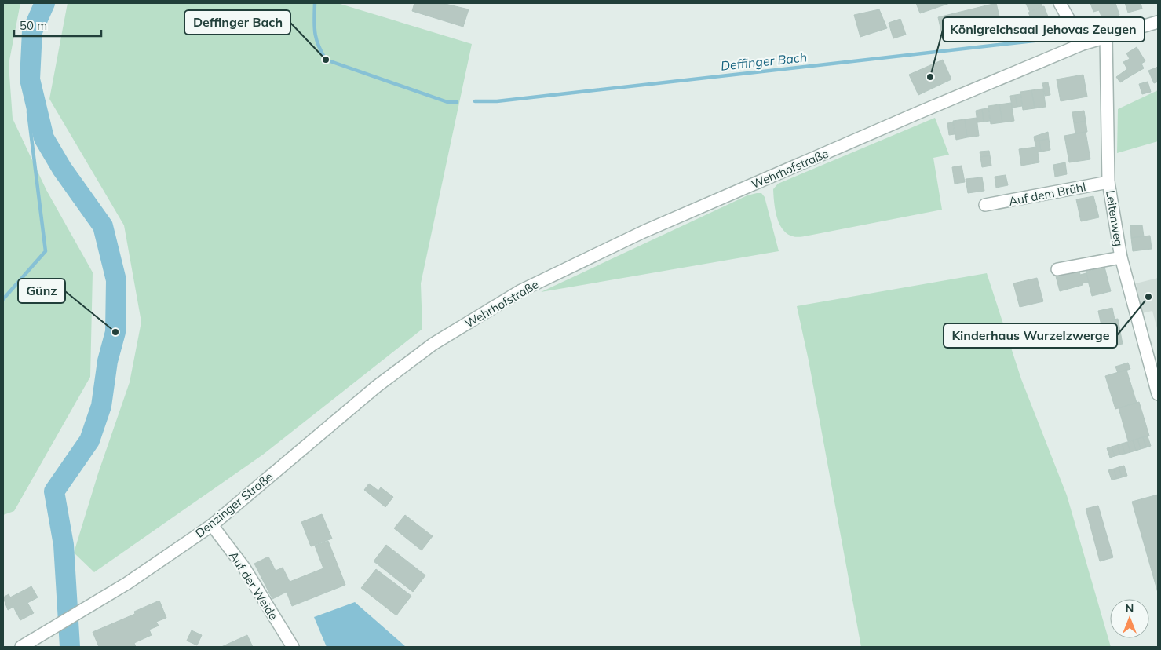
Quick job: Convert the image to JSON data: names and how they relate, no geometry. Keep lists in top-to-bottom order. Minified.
{"streets":{"street":["Wehrhofstraße","Auf dem Brühl","Leitenweg","Denzinger Straße","Auf der Weide"]},"crossings":[["Wehrhofstraße","Leitenweg"],["Wehrhofstraße","Denzinger Straße"],["Auf dem Brühl","Leitenweg"],["Denzinger Straße","Auf der Weide"]],"water":["Deffinger Bach"],"places":["Deffinger Bach","Königreichsaal Jehovas Zeugen","Kinderhaus Wurzelzwerge","Günz"],"scale_bar":"50 m","north":"top"}
